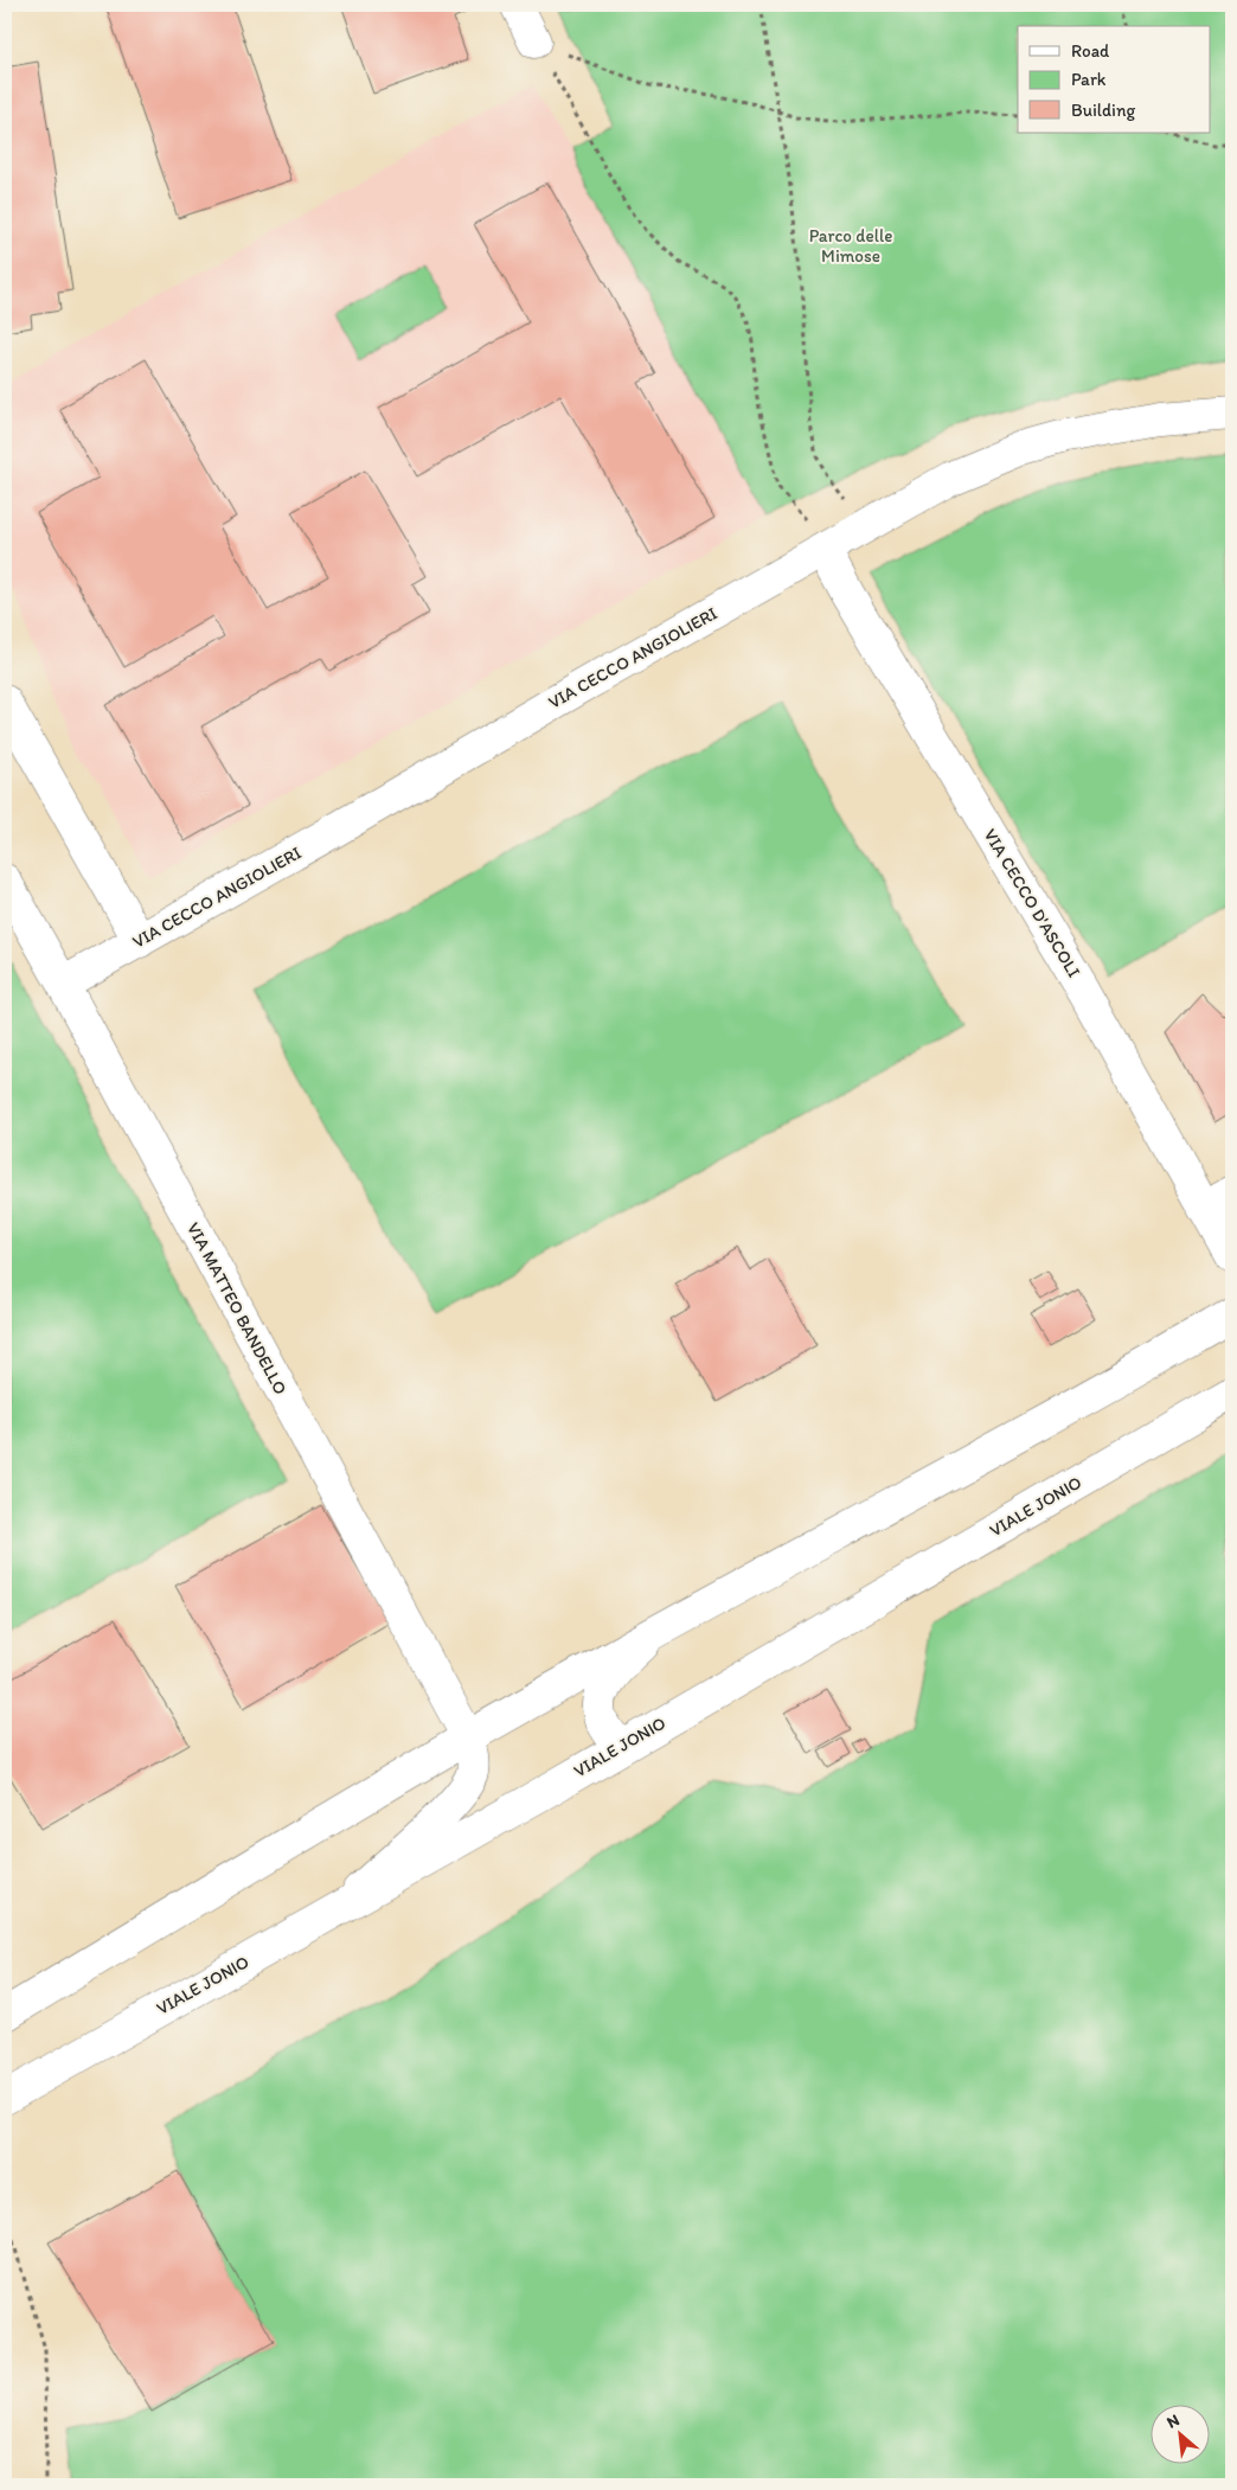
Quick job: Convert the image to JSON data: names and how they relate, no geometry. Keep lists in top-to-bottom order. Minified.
{"streets":{"street":["VIA CECCO ANGIOLIERI","VIA CECCO D'ASCOLI","VIA MATTEO BANDELLO","VIALE JONIO"]},"crossings":[["VIA CECCO ANGIOLIERI","VIA CECCO D'ASCOLI"],["VIA CECCO ANGIOLIERI","VIA MATTEO BANDELLO"],["VIA MATTEO BANDELLO","VIALE JONIO"]],"parks":["Parco delle Mimose"],"legend":["Road","Park","Building"],"north":"top left"}
